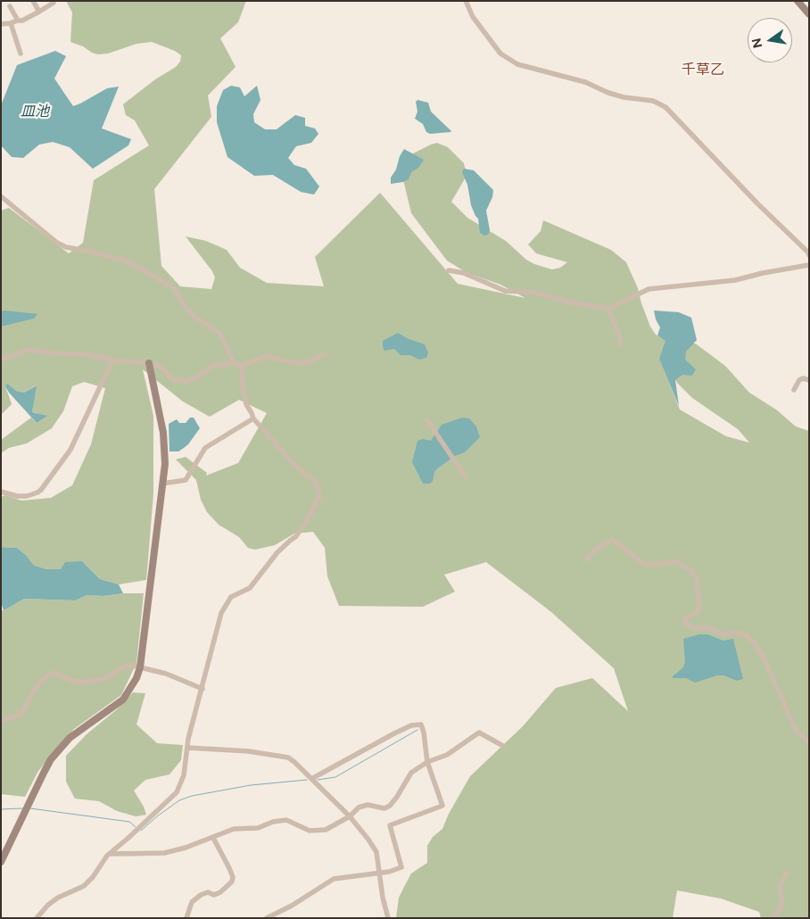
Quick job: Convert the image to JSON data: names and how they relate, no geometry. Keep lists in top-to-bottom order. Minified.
{"districts":["千草乙"],"water":["皿池"],"north":"left"}
